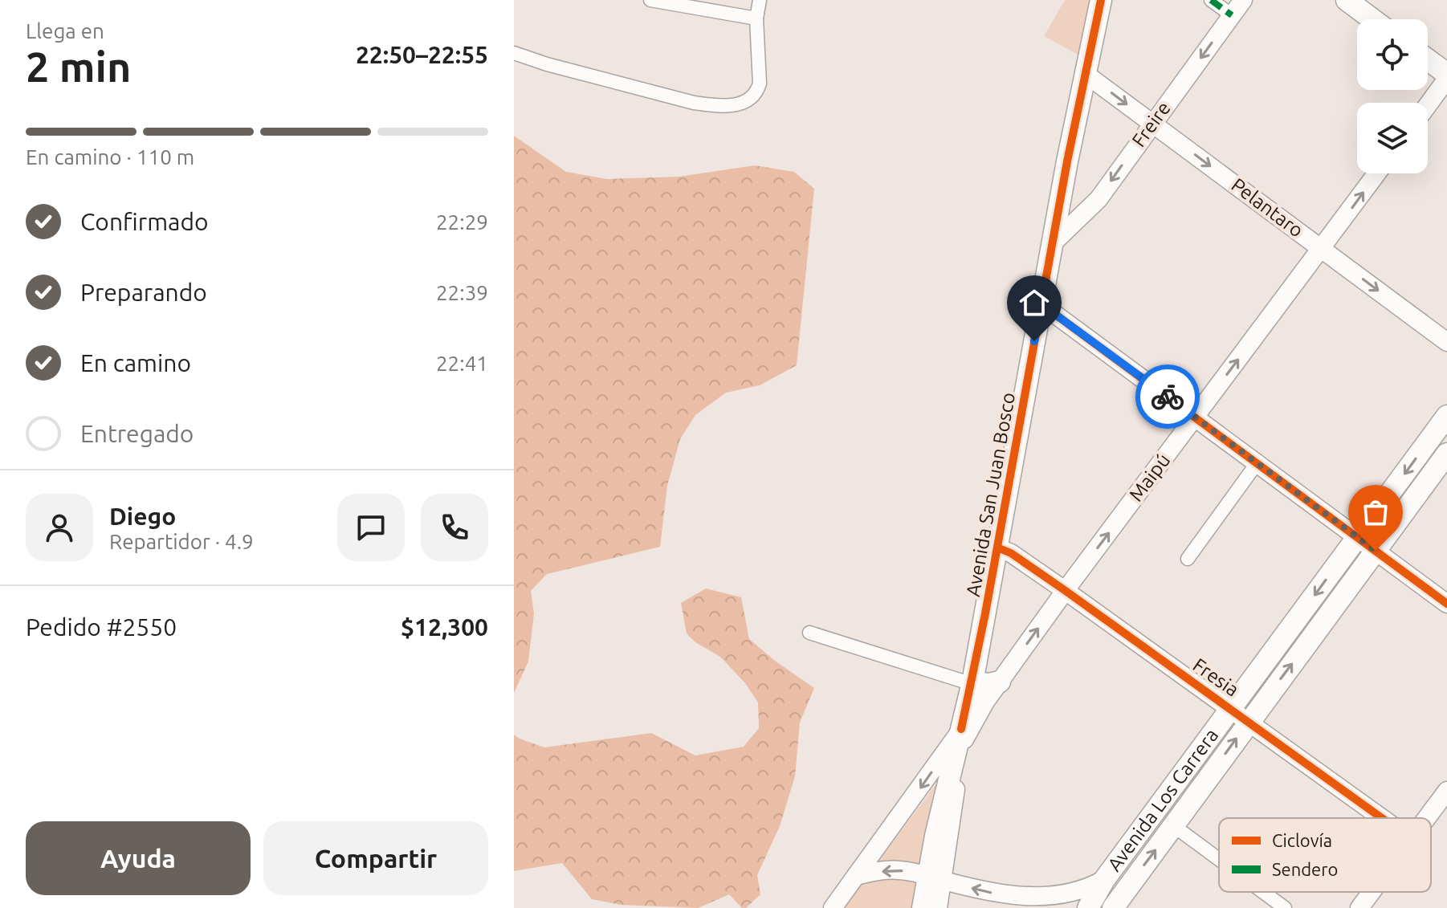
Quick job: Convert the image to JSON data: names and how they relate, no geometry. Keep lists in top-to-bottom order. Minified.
{"streets":{"main road":["Freire","Pelantaro","Maipú","Avenida San Juan Bosco","Fresia","Avenida Los Carrera"]},"crossings":[["Freire","Pelantaro"],["Freire","Avenida San Juan Bosco"],["Pelantaro","Maipú"],["Pelantaro","Avenida San Juan Bosco"],["Maipú","Avenida San Juan Bosco"],["Maipú","Fresia"],["Avenida San Juan Bosco","Fresia"],["Fresia","Avenida Los Carrera"]],"one_way":["Freire","Pelantaro"],"legend":["Ciclovía","Sendero"],"page":{"heading":["2 min","Llega en","22:50–22:55"],"panel":["Diego","Repartidor · 4.9","Pedido #2550","$12,300"],"bar":"En camino · 110 m","list":[["Confirmado","22:29"],["Preparando","22:39"],["En camino","22:41"],"Entregado"],"buttons":["Ayuda","Compartir"]}}
